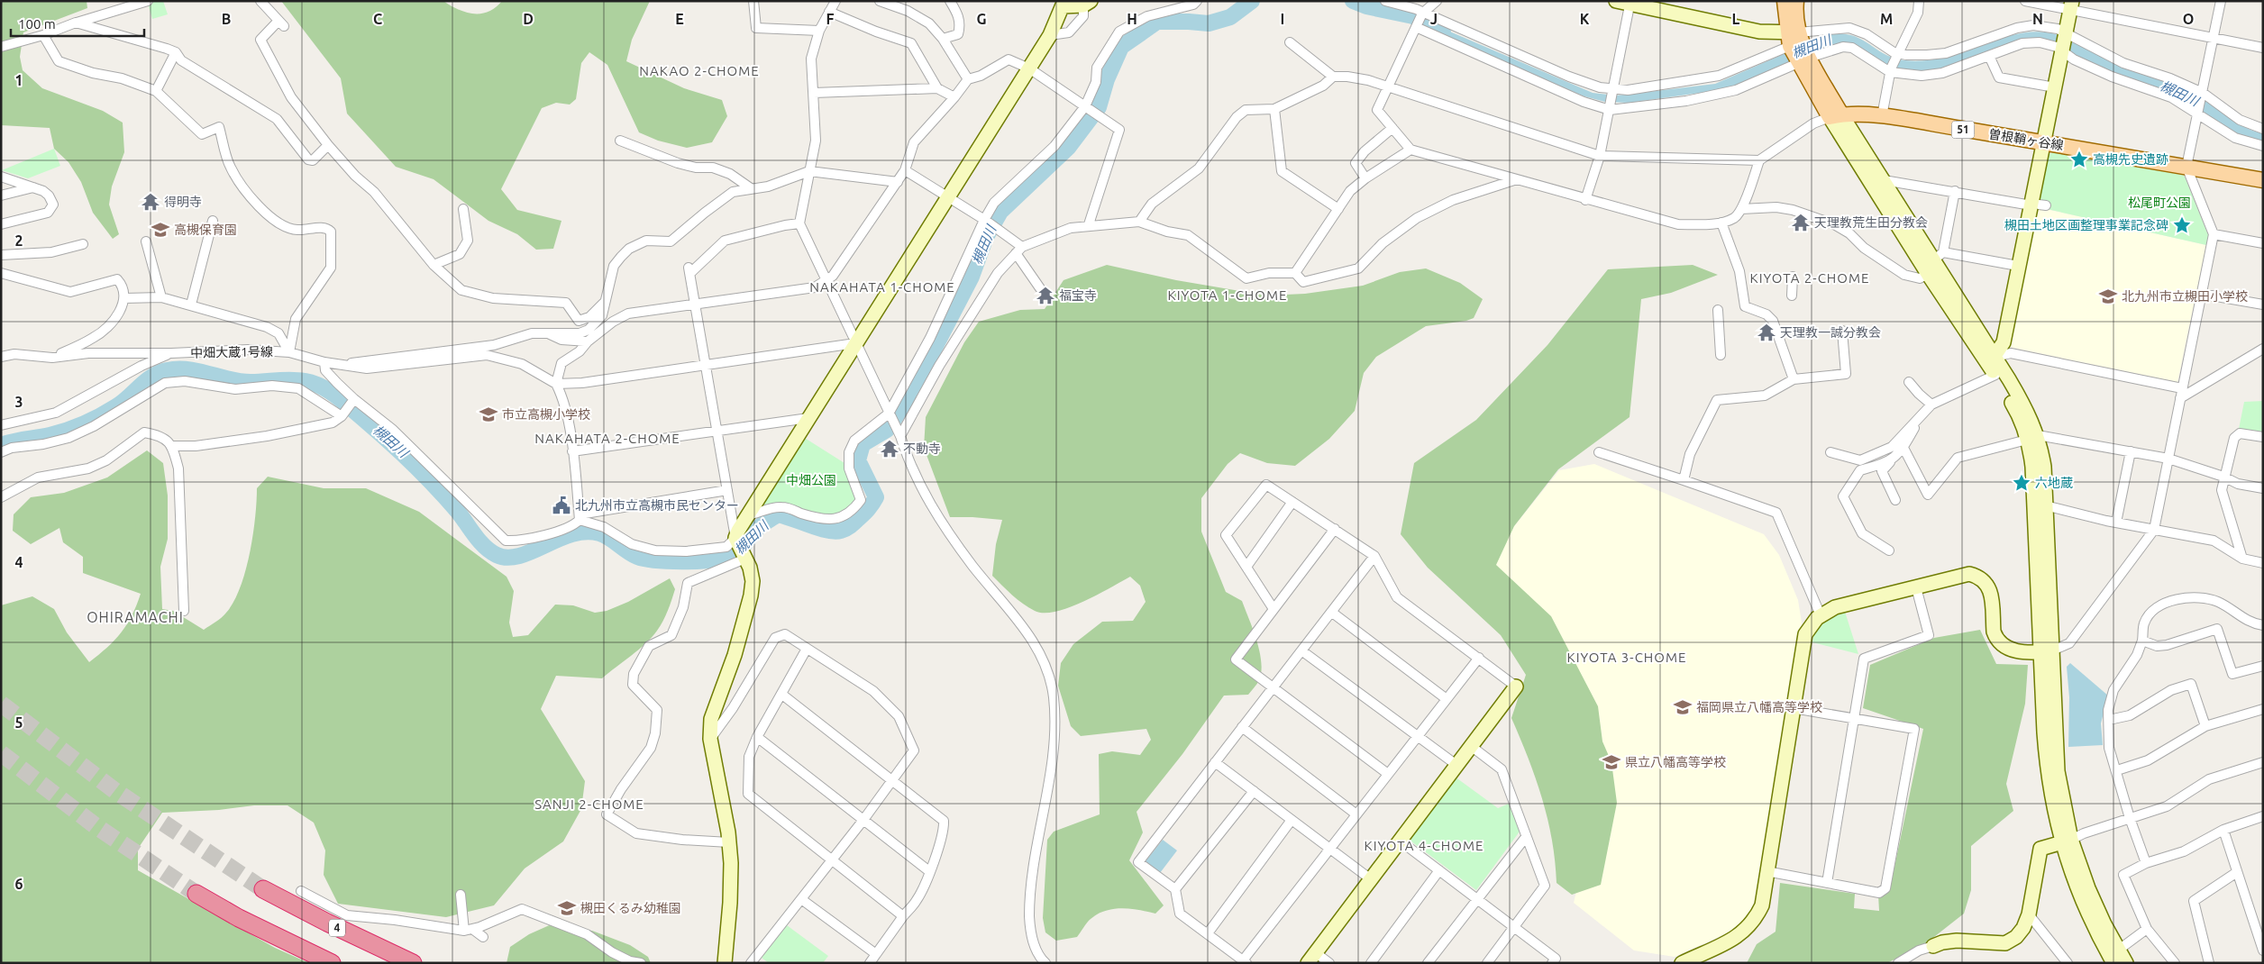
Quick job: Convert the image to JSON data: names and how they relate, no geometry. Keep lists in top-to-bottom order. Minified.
{"streets":{"highway":["4"],"main road":["51","曽根鞘ヶ谷線"],"street":["中畑大蔵1号線"]},"districts":["NAKAO 2-CHOME","KIYOTA 2-CHOME","NAKAHATA 1-CHOME","KIYOTA 1-CHOME","NAKAHATA 2-CHOME","OHIRAMACHI","KIYOTA 3-CHOME","SANJI 2-CHOME","KIYOTA 4-CHOME"],"water":["槻田川"],"parks":["松尾町公園","中畑公園"],"places":{"place":["高槻先史遺跡","槻田土地区画整理事業記念碑","六地蔵"],"temple":["得明寺","天理教荒生田分教会","福宝寺","天理教一誠分教会","不動寺"],"school or university":["高槻保育園","北九州市立槻田小学校","市立高槻小学校","福岡県立八幡高等学校","県立八幡高等学校","槻田くるみ幼稚園"],"public building":["北九州市立高槻市民センター"]},"scale_bar":"100 m","grid":{"columns":["B","C","D","E","F","G","H","I","J","K","L","M","N","O"],"rows":["1","2","3","4","5","6"]}}
